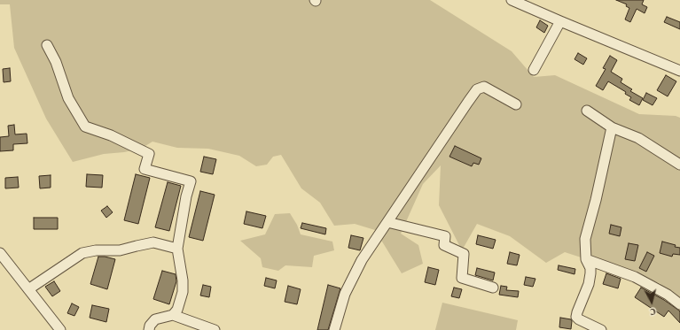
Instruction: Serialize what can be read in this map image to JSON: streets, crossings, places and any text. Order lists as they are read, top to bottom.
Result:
{
  "north": "bottom"
}
